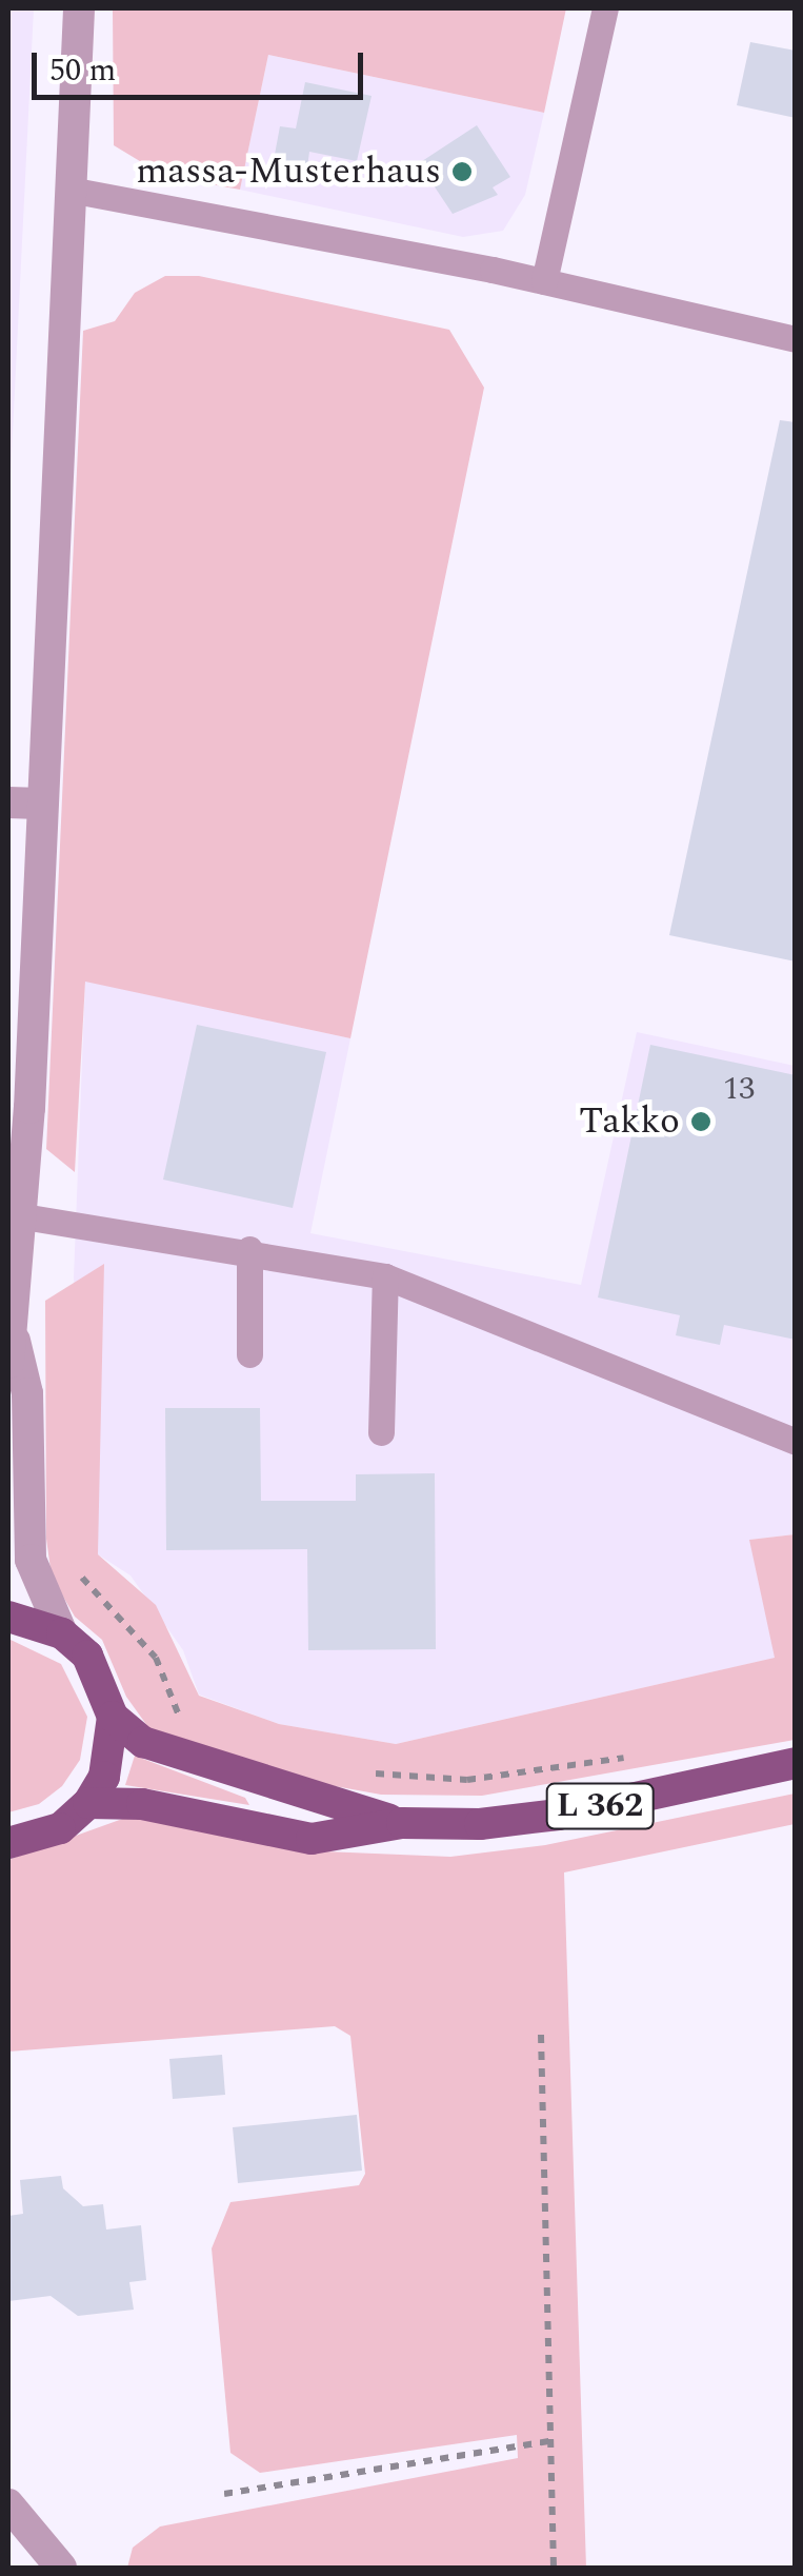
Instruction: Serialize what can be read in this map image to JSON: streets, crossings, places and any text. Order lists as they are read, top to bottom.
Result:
{
  "streets": {
    "main road": ["L 362"]
  },
  "places": ["massa-Musterhaus", "Takko"],
  "house_numbers": ["13"],
  "scale_bar": "50 m"
}
